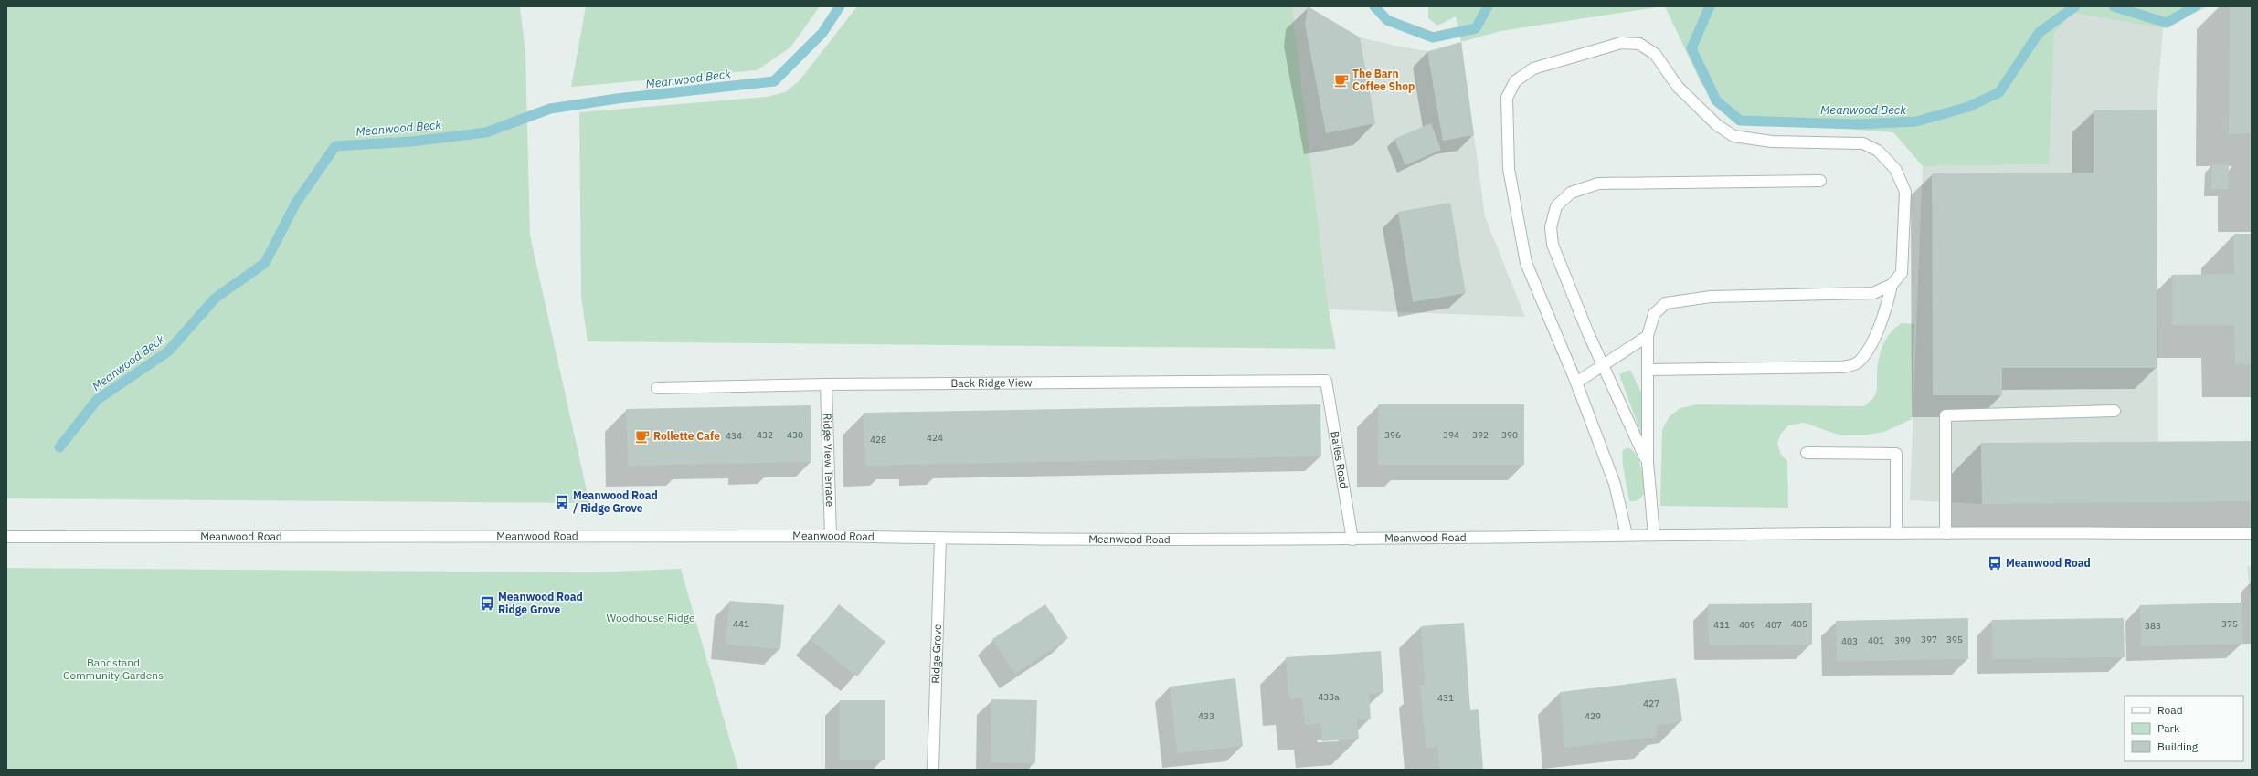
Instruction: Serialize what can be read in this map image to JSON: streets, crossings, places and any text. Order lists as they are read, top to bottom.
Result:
{
  "streets": {
    "street": [
      "Back Ridge View",
      "Ridge View Terrace",
      "Bailes Road",
      "Meanwood Road",
      "Ridge Grove"
    ]
  },
  "crossings": [
    ["Back Ridge View", "Ridge View Terrace"],
    ["Back Ridge View", "Bailes Road"],
    ["Ridge View Terrace", "Meanwood Road"],
    ["Bailes Road", "Meanwood Road"],
    ["Meanwood Road", "Ridge Grove"]
  ],
  "water": ["Meanwood Beck"],
  "parks": ["Woodhouse Ridge", "Bandstand Community Gardens"],
  "places": {
    "cafe": ["The Barn Coffee Shop", "Rollette Cafe"],
    "bus stop": ["Meanwood Road / Ridge Grove", "Meanwood Road", "Meanwood Road Ridge Grove"]
  },
  "house_numbers": [
    "432",
    "430",
    "396",
    "394",
    "392",
    "390",
    "434",
    "424",
    "428",
    "441",
    "405",
    "375",
    "411",
    "409",
    "407",
    "383",
    "397",
    "395",
    "401",
    "399",
    "403",
    "433a",
    "431",
    "427",
    "433",
    "429"
  ],
  "legend": ["Road", "Park", "Building"]
}
